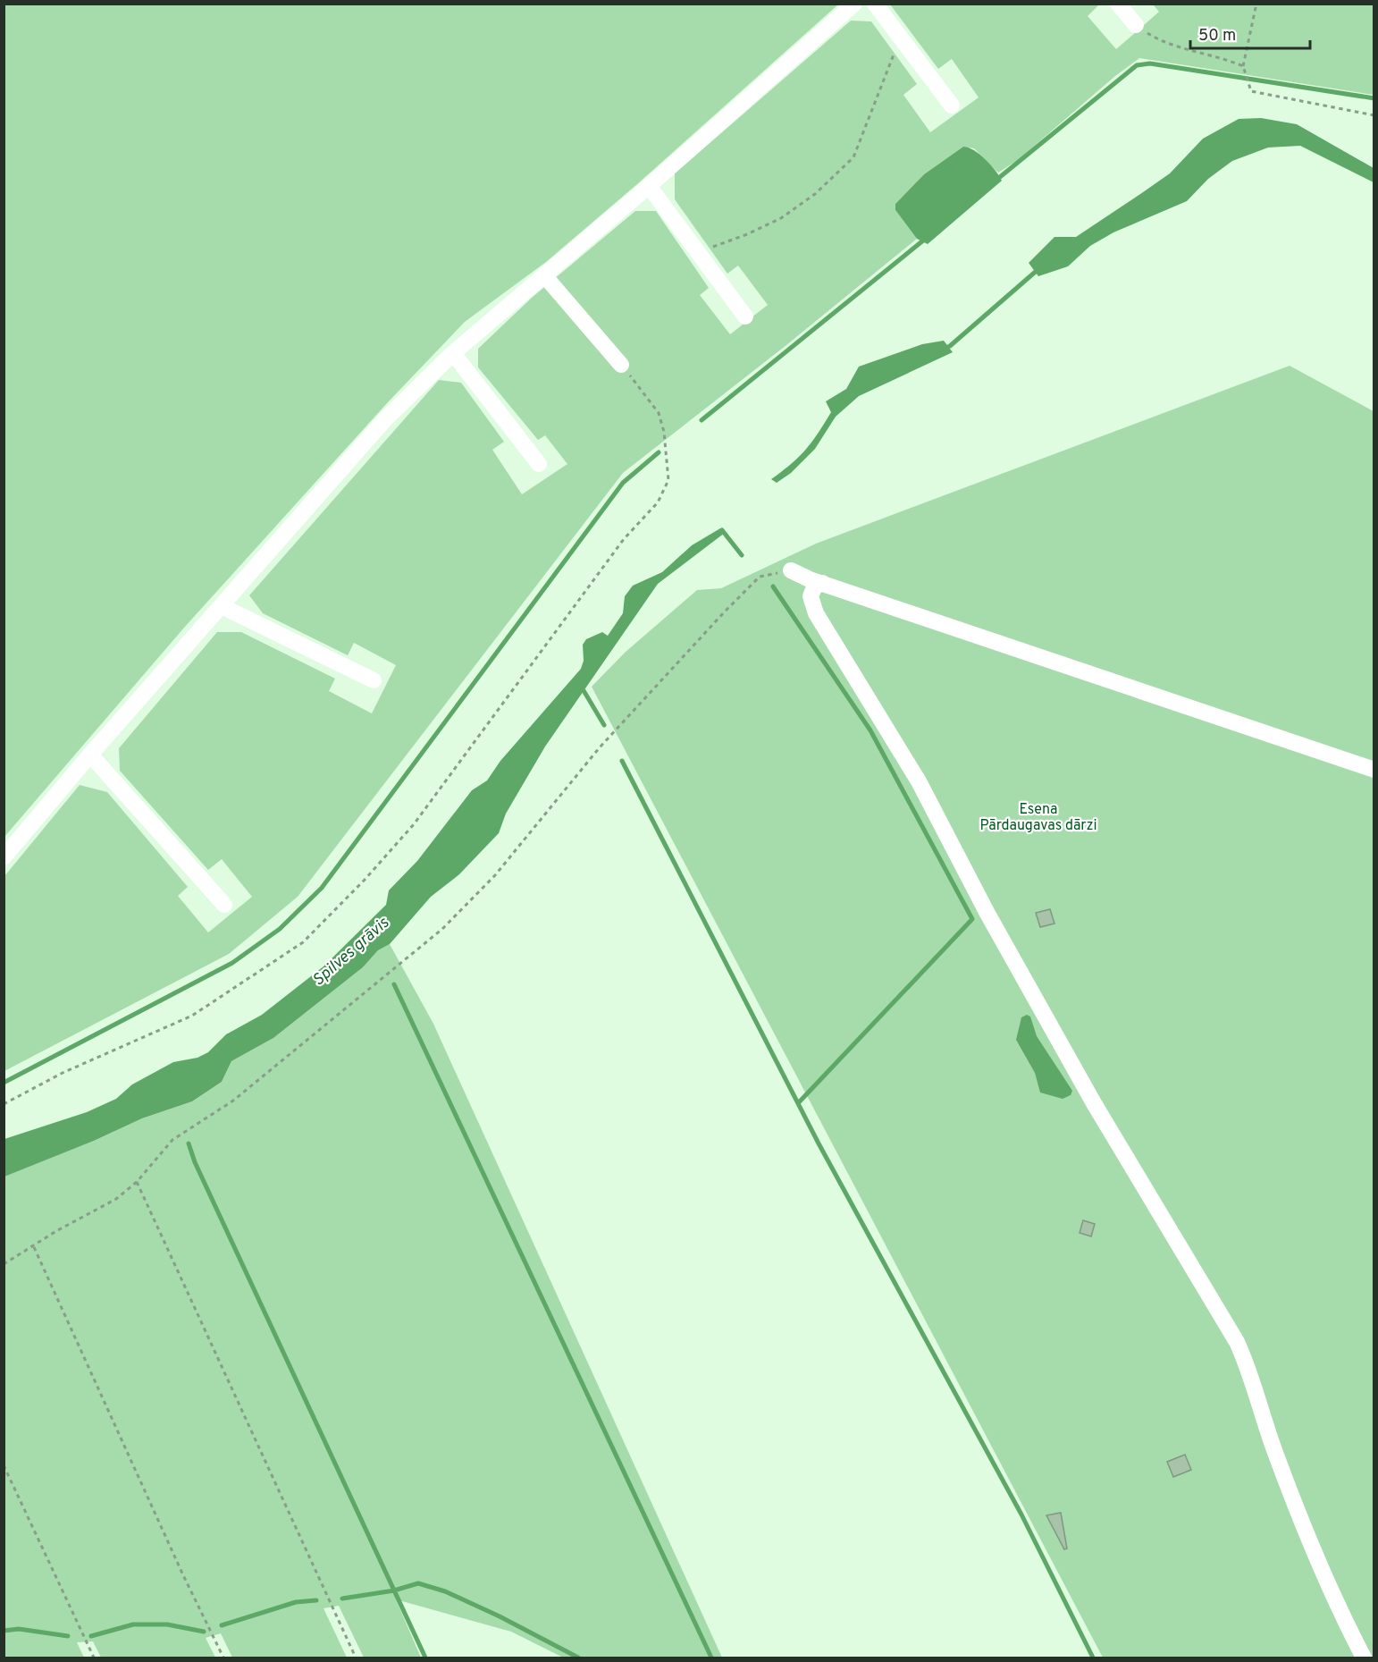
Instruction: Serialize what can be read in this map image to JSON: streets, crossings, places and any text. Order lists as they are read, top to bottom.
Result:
{
  "water": ["Spilves grāvis"],
  "parks": ["Esena Pārdaugavas dārzi"],
  "scale_bar": "50 m"
}
